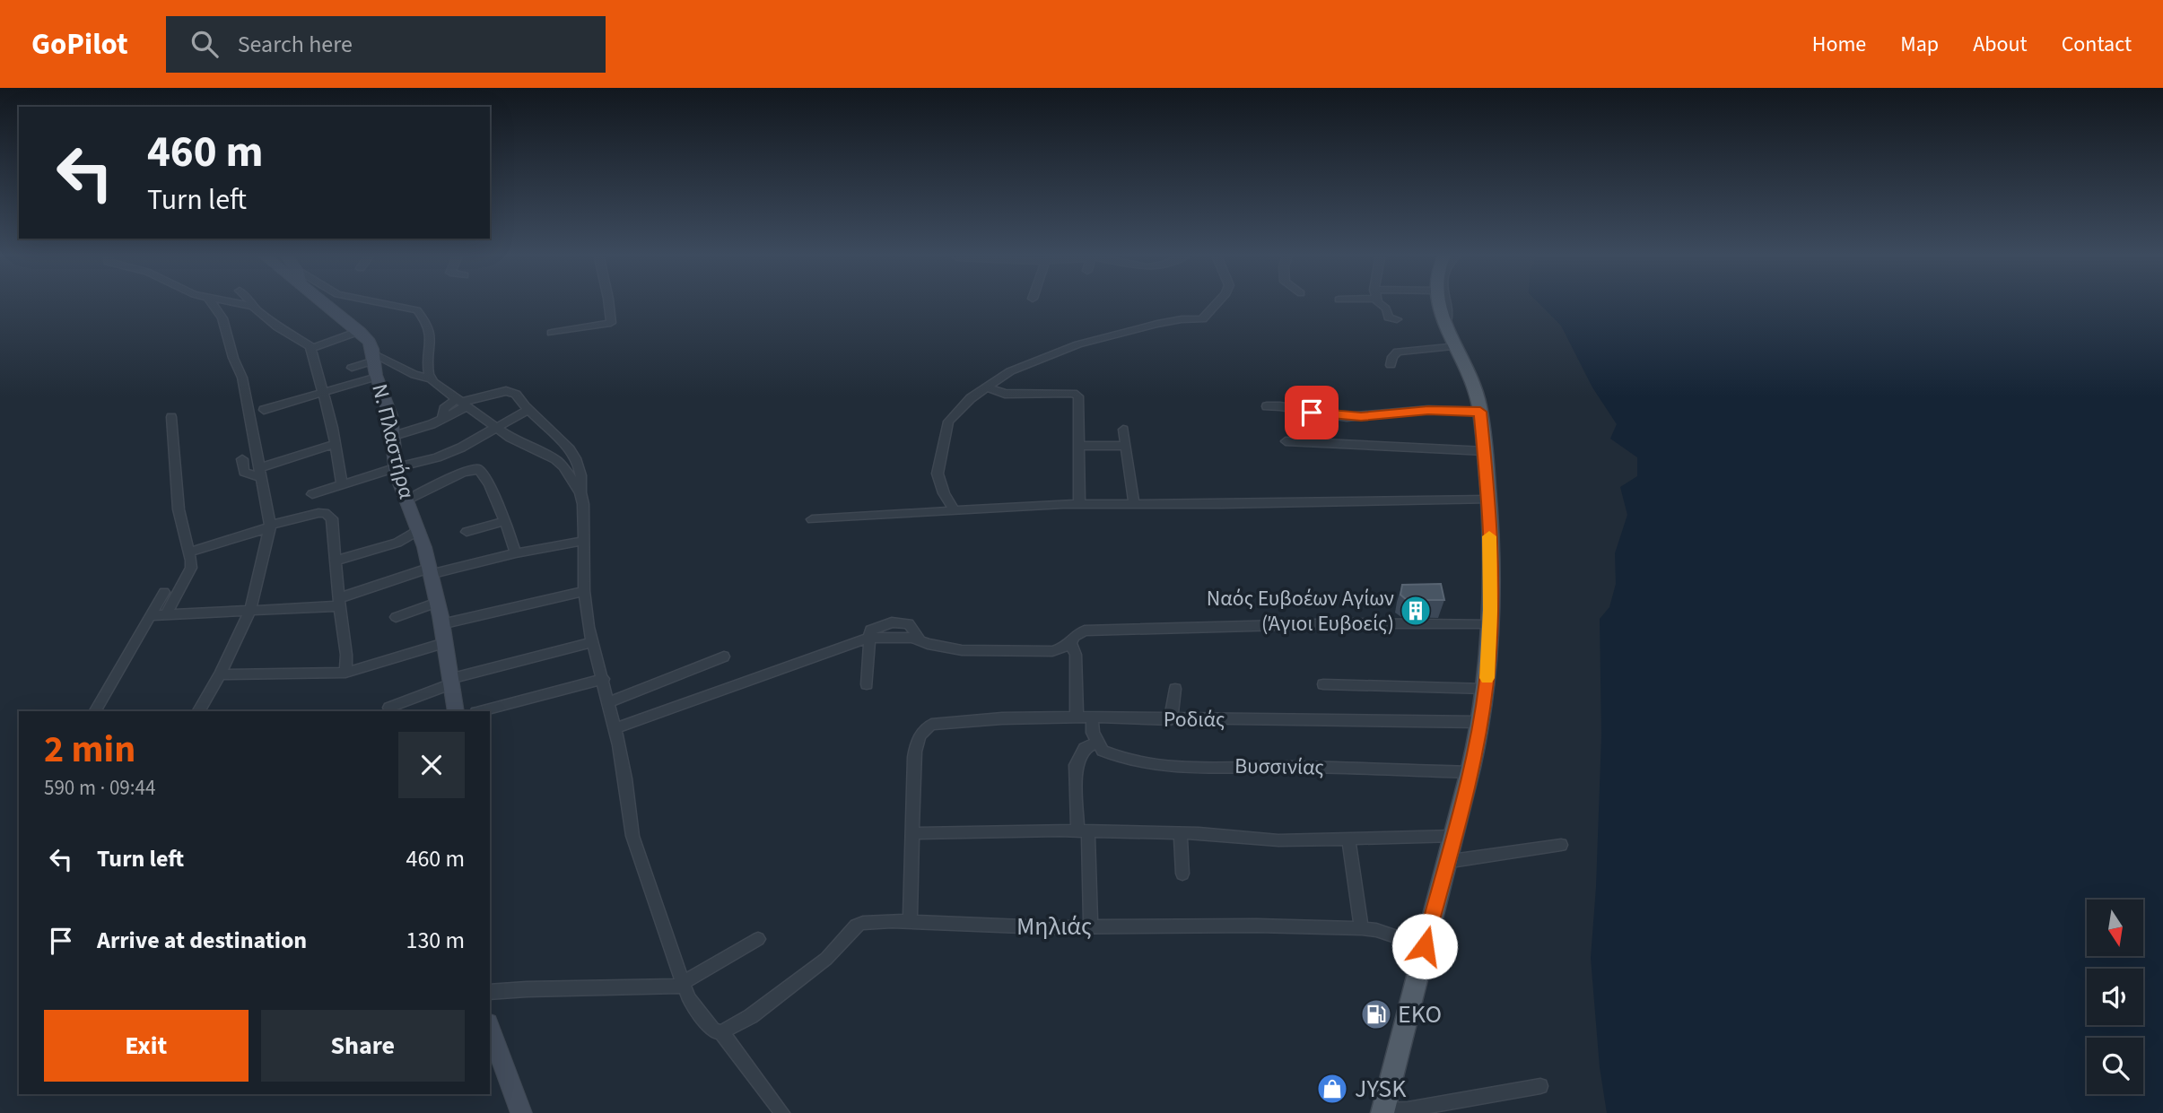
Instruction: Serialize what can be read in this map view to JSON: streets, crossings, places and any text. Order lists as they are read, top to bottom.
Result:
{
  "streets": {
    "street": [
      "Ν. Πλαστήρα",
      "Ροδιάς",
      "Βυσσινίας",
      "Μηλιάς"
    ]
  },
  "places": {
    "building": ["Ναός Ευβοέων Αγίων (Άγιοι Ευβοείς)"],
    "fuel station": ["ΕΚΟ"],
    "shop": ["JYSK"]
  },
  "north": "bottom",
  "page": {
    "header": "GoPilot",
    "search": "Search here",
    "nav": [
      "Home",
      "Map",
      "About",
      "Contact"
    ],
    "turn": ["460 m", "Turn left"],
    "heading": ["2 min", "590 m · 09:44"],
    "list": [
      {
        "name": "Turn left",
        "value": "460 m"
      },
      {
        "name": "Arrive at destination",
        "value": "130 m"
      }
    ],
    "buttons": ["Exit", "Share"]
  }
}
